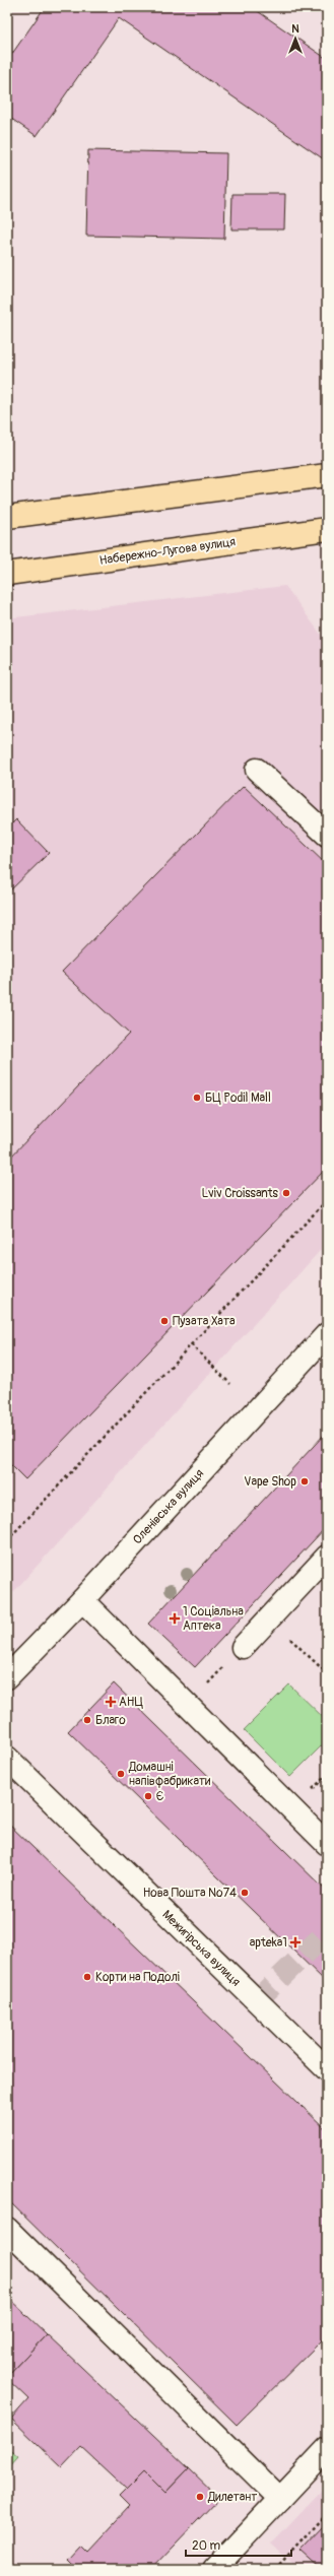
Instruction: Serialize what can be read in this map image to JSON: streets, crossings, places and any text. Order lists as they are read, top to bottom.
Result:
{
  "streets": {
    "main road": ["Набережно-Лугова вулиця"],
    "street": ["Оленівська вулиця", "Межигірська вулиця"]
  },
  "places": {
    "other": [
      "БЦ Podil Mall",
      "Lviv Croissants",
      "Пузата Хата",
      "Vape Shop",
      "Благо",
      "Домашні напівфабрикати",
      "Є",
      "Нова Пошта №74",
      "Корти на Подолі",
      "Дилетант"
    ],
    "health": ["1 Соціальна Аптека", "АНЦ", "apteka1"]
  },
  "scale_bar": "20 m",
  "north": "top"
}
